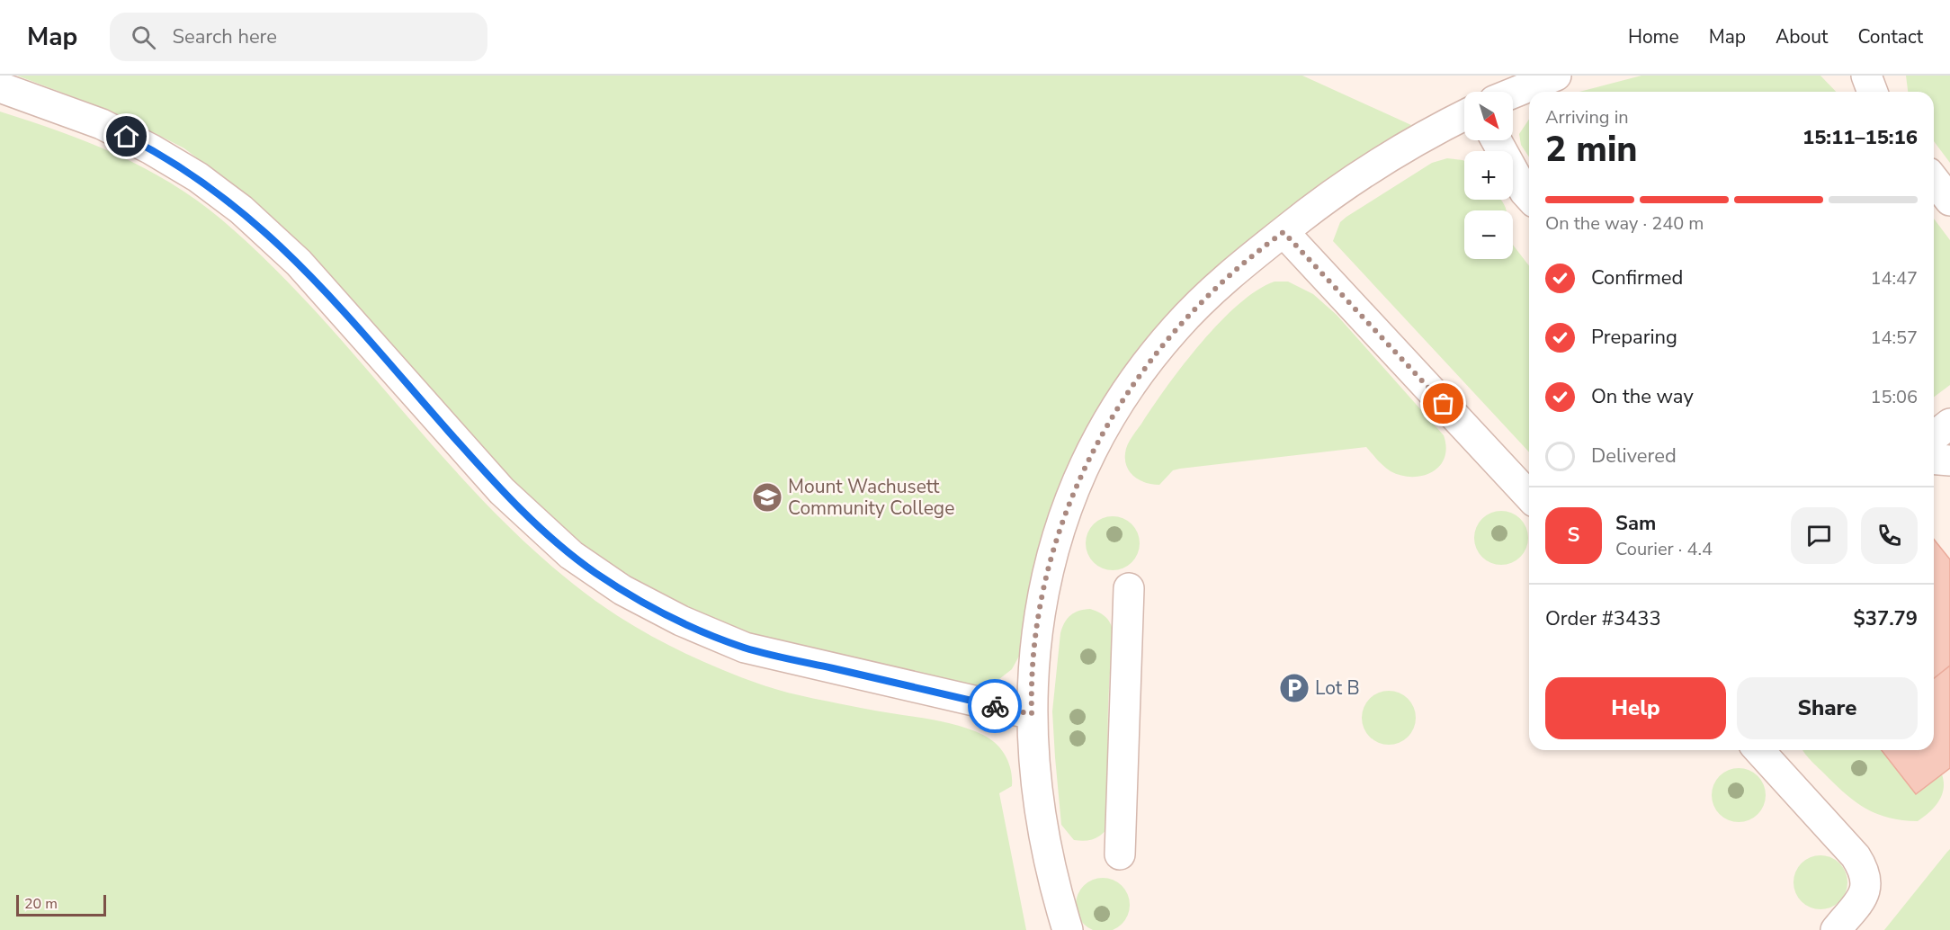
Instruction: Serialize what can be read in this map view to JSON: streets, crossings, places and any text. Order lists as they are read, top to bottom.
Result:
{
  "places": {
    "school or university": ["Mount Wachusett Community College"],
    "parking": ["Lot B"]
  },
  "scale_bar": "20 m",
  "north": "bottom right",
  "page": {
    "header": "Map",
    "search": "Search here",
    "nav": [
      "Home",
      "Map",
      "About",
      "Contact"
    ],
    "map_buttons": ["+", "−"],
    "heading": ["2 min", "Arriving in", "15:11–15:16"],
    "panel": [
      "Sam",
      "Courier · 4.4",
      "Order #3433",
      "$37.79"
    ],
    "bar": "On the way · 240 m",
    "list": [
      ["Confirmed", "14:47"],
      ["Preparing", "14:57"],
      ["On the way", "15:06"],
      "Delivered"
    ],
    "round": "S",
    "buttons": ["Help", "Share"],
    "scale": "20 m"
  }
}
